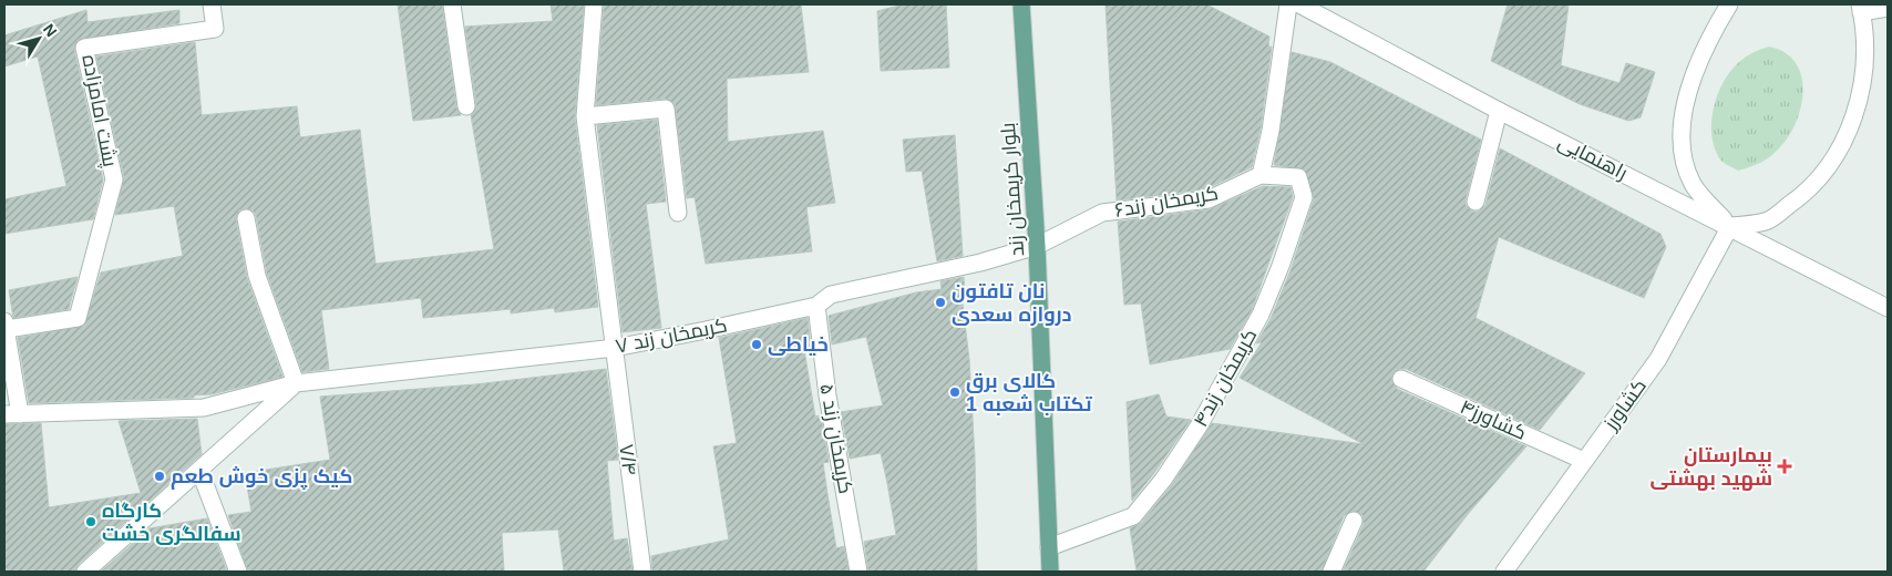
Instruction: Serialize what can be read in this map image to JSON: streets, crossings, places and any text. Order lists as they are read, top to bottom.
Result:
{
  "streets": {
    "main road": ["بلوار کریمخان زند"],
    "street": [
      "پشت امامزاده",
      "راهنمایی",
      "کریمخان زند۶",
      "کریمخان زند ۷",
      "کریمخان زند۴",
      "کشاورز",
      "کشاورز۴",
      "کریمخان زند ۵",
      "۷/۴"
    ]
  },
  "crossings": [
    ["راهنمایی", "کشاورز"],
    ["بلوار کریمخان زند", "کریمخان زند۶"],
    ["بلوار کریمخان زند", "کریمخان زند ۷"],
    ["بلوار کریمخان زند", "کریمخان زند۴"],
    ["کریمخان زند۶", "کریمخان زند ۷"],
    ["کریمخان زند۶", "کریمخان زند۴"],
    ["کریمخان زند ۷", "کریمخان زند ۵"],
    ["کریمخان زند ۷", "۷/۴"],
    ["کشاورز", "کشاورز۴"]
  ],
  "places": {
    "other": [
      "نان تافتون دروازه سعدی",
      "خیاطی",
      "کالای برق تکتاب شعبه 1",
      "کیک پزی خوش طعم",
      "کارگاه سفالگری خشت"
    ],
    "health": ["بیمارستان شهید بهشتی"]
  },
  "north": "top right"
}
